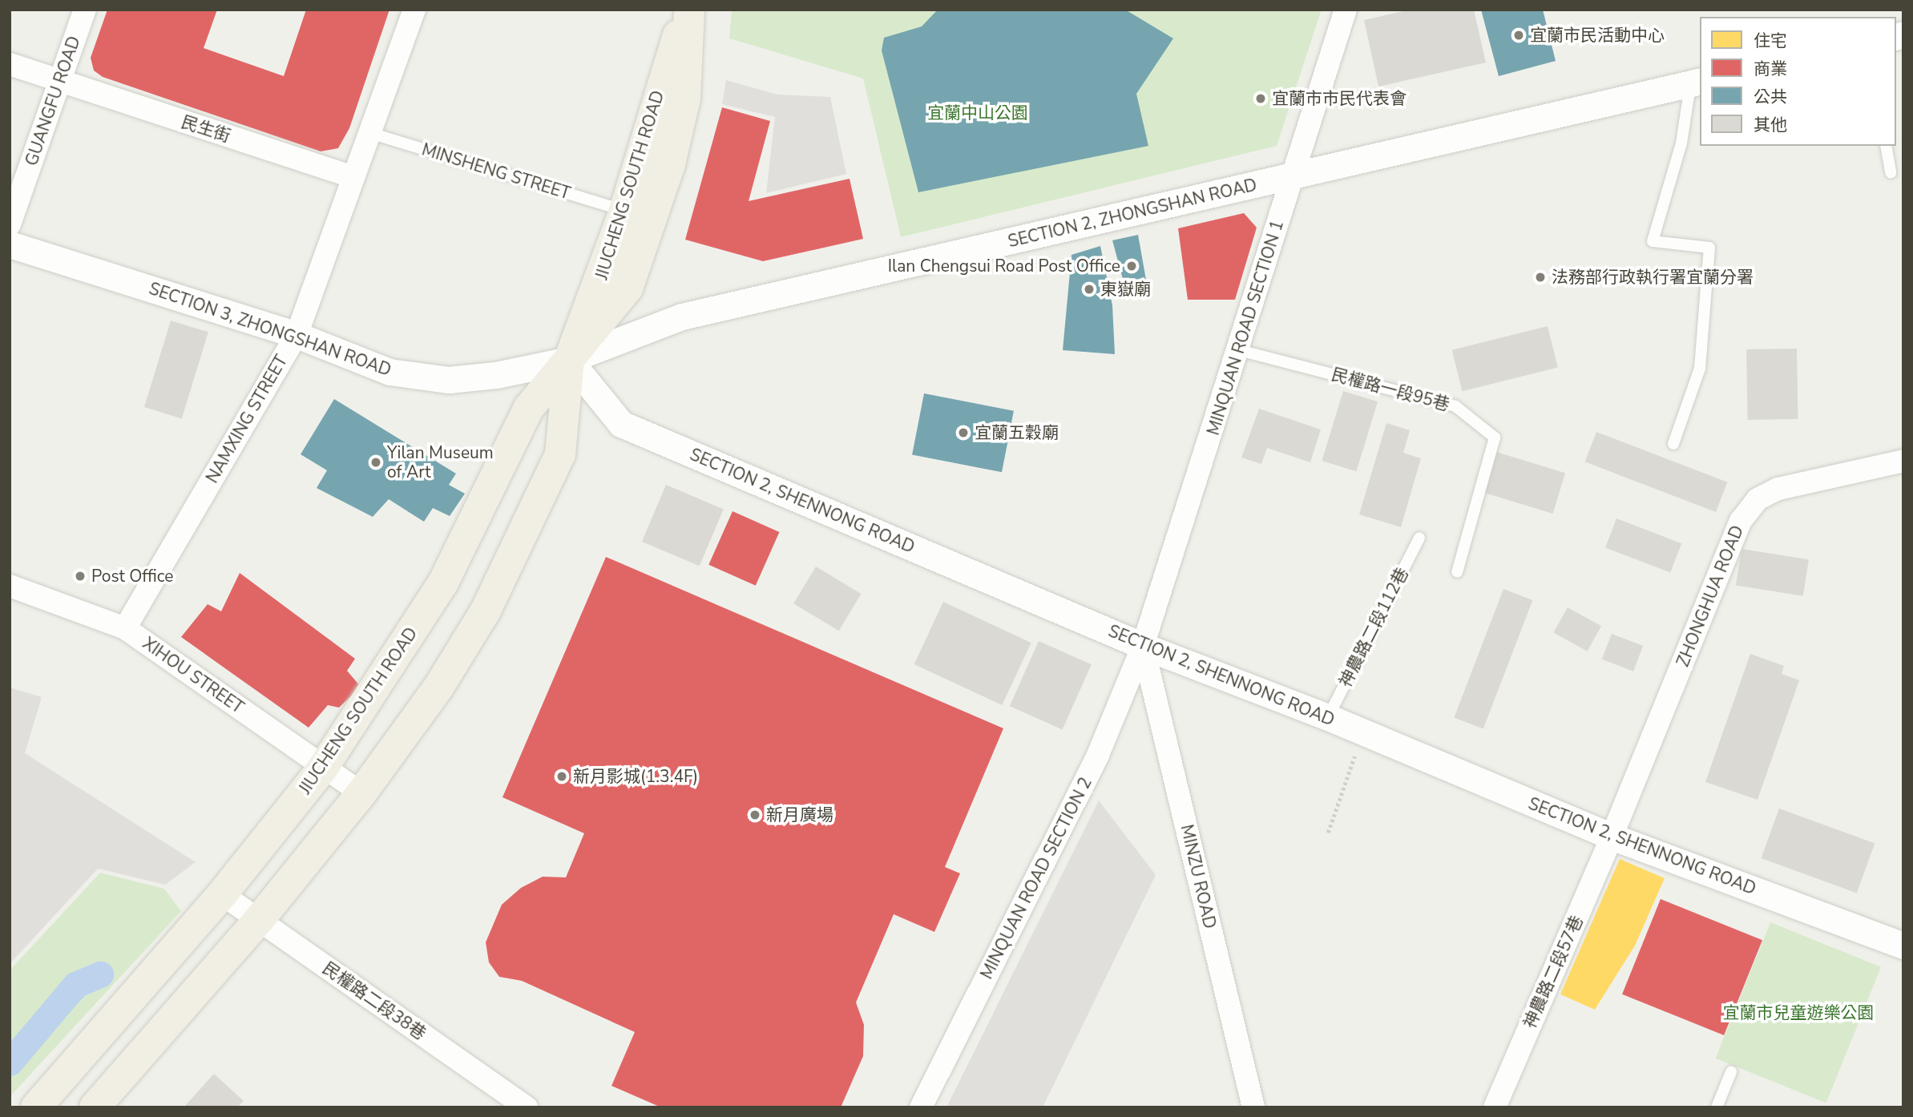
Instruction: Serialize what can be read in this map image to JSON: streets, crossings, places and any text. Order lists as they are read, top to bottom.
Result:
{
  "streets": {
    "main road": ["JIUCHENG SOUTH ROAD"],
    "street": [
      "GUANGFU ROAD",
      "民生街",
      "SECTION 2, ZHONGSHAN ROAD",
      "MINQUAN ROAD SECTION 1",
      "SECTION 3, ZHONGSHAN ROAD",
      "NAMXING STREET",
      "SECTION 2, SHENNONG ROAD",
      "ZHONGHUA ROAD",
      "XIHOU STREET",
      "MINZU ROAD",
      "MINQUAN ROAD SECTION 2",
      "神農路二段57巷",
      "民權路二段38巷"
    ],
    "lane": ["MINSHENG STREET", "民權路一段95巷", "神農路二段112巷"]
  },
  "crossings": [
    ["GUANGFU ROAD", "民生街"],
    ["民生街", "NAMXING STREET"],
    ["MINSHENG STREET", "JIUCHENG SOUTH ROAD"],
    ["MINSHENG STREET", "NAMXING STREET"],
    ["JIUCHENG SOUTH ROAD", "SECTION 2, ZHONGSHAN ROAD"],
    ["JIUCHENG SOUTH ROAD", "SECTION 3, ZHONGSHAN ROAD"],
    ["JIUCHENG SOUTH ROAD", "SECTION 2, SHENNONG ROAD"],
    ["JIUCHENG SOUTH ROAD", "XIHOU STREET"],
    ["JIUCHENG SOUTH ROAD", "民權路二段38巷"],
    ["SECTION 2, ZHONGSHAN ROAD", "MINQUAN ROAD SECTION 1"],
    ["SECTION 2, ZHONGSHAN ROAD", "SECTION 3, ZHONGSHAN ROAD"],
    ["SECTION 2, ZHONGSHAN ROAD", "SECTION 2, SHENNONG ROAD"],
    ["MINQUAN ROAD SECTION 1", "民權路一段95巷"],
    ["MINQUAN ROAD SECTION 1", "SECTION 2, SHENNONG ROAD"],
    ["MINQUAN ROAD SECTION 1", "MINZU ROAD"],
    ["MINQUAN ROAD SECTION 1", "MINQUAN ROAD SECTION 2"],
    ["SECTION 3, ZHONGSHAN ROAD", "NAMXING STREET"],
    ["SECTION 3, ZHONGSHAN ROAD", "SECTION 2, SHENNONG ROAD"],
    ["NAMXING STREET", "XIHOU STREET"],
    ["SECTION 2, SHENNONG ROAD", "ZHONGHUA ROAD"],
    ["SECTION 2, SHENNONG ROAD", "神農路二段112巷"],
    ["SECTION 2, SHENNONG ROAD", "MINZU ROAD"],
    ["SECTION 2, SHENNONG ROAD", "MINQUAN ROAD SECTION 2"],
    ["SECTION 2, SHENNONG ROAD", "神農路二段57巷"],
    ["ZHONGHUA ROAD", "神農路二段57巷"],
    ["MINZU ROAD", "MINQUAN ROAD SECTION 2"]
  ],
  "parks": ["宜蘭中山公園", "宜蘭市兒童遊樂公園"],
  "places": [
    "宜蘭市民活動中心",
    "宜蘭市市民代表會",
    "Ilan Chengsui Road Post Office",
    "法務部行政執行署宜蘭分署",
    "東嶽廟",
    "宜蘭五穀廟",
    "Yilan Museum of Art",
    "Post Office",
    "新月影城(1.3.4F)",
    "新月廣場"
  ],
  "legend": [
    "住宅",
    "商業",
    "公共",
    "其他"
  ]
}
